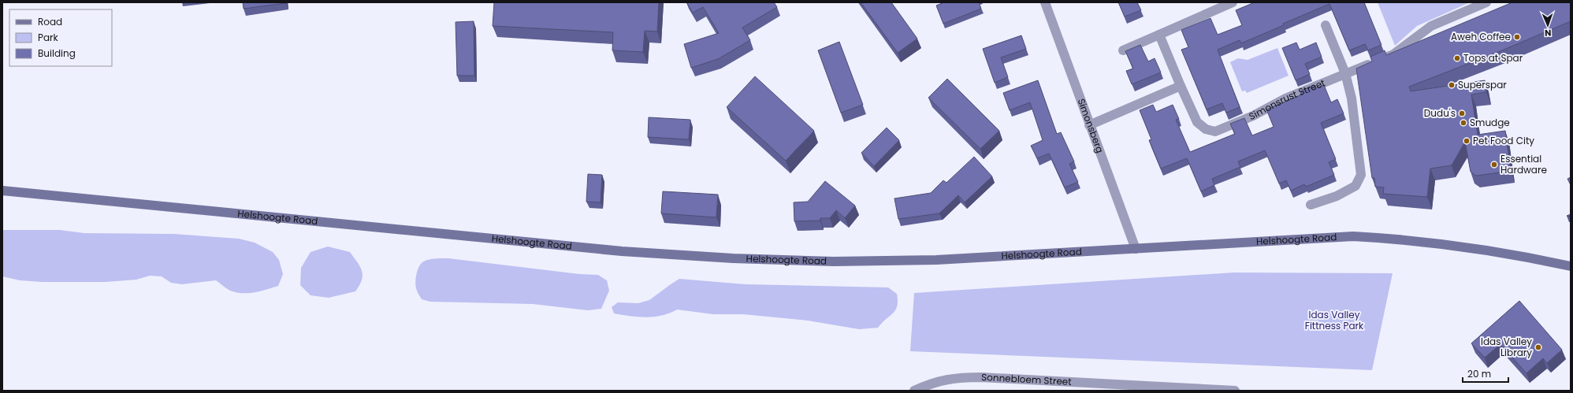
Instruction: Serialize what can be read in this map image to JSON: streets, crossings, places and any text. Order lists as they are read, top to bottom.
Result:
{
  "streets": {
    "main road": ["Helshoogte Road"],
    "street": ["Simonsrust Street", "Simonsberg", "Sonnebloem Street"]
  },
  "crossings": [
    ["Simonsberg", "Helshoogte Road"]
  ],
  "parks": ["Idas Valley Fittness Park"],
  "places": [
    "Aweh Coffee",
    "Tops at Spar",
    "Superspar",
    "Dudu's",
    "Smudge",
    "Pet Food City",
    "Essential Hardware",
    "Idas Valley Library"
  ],
  "legend": ["Road", "Park", "Building"],
  "scale_bar": "20 m",
  "north": "bottom"
}
